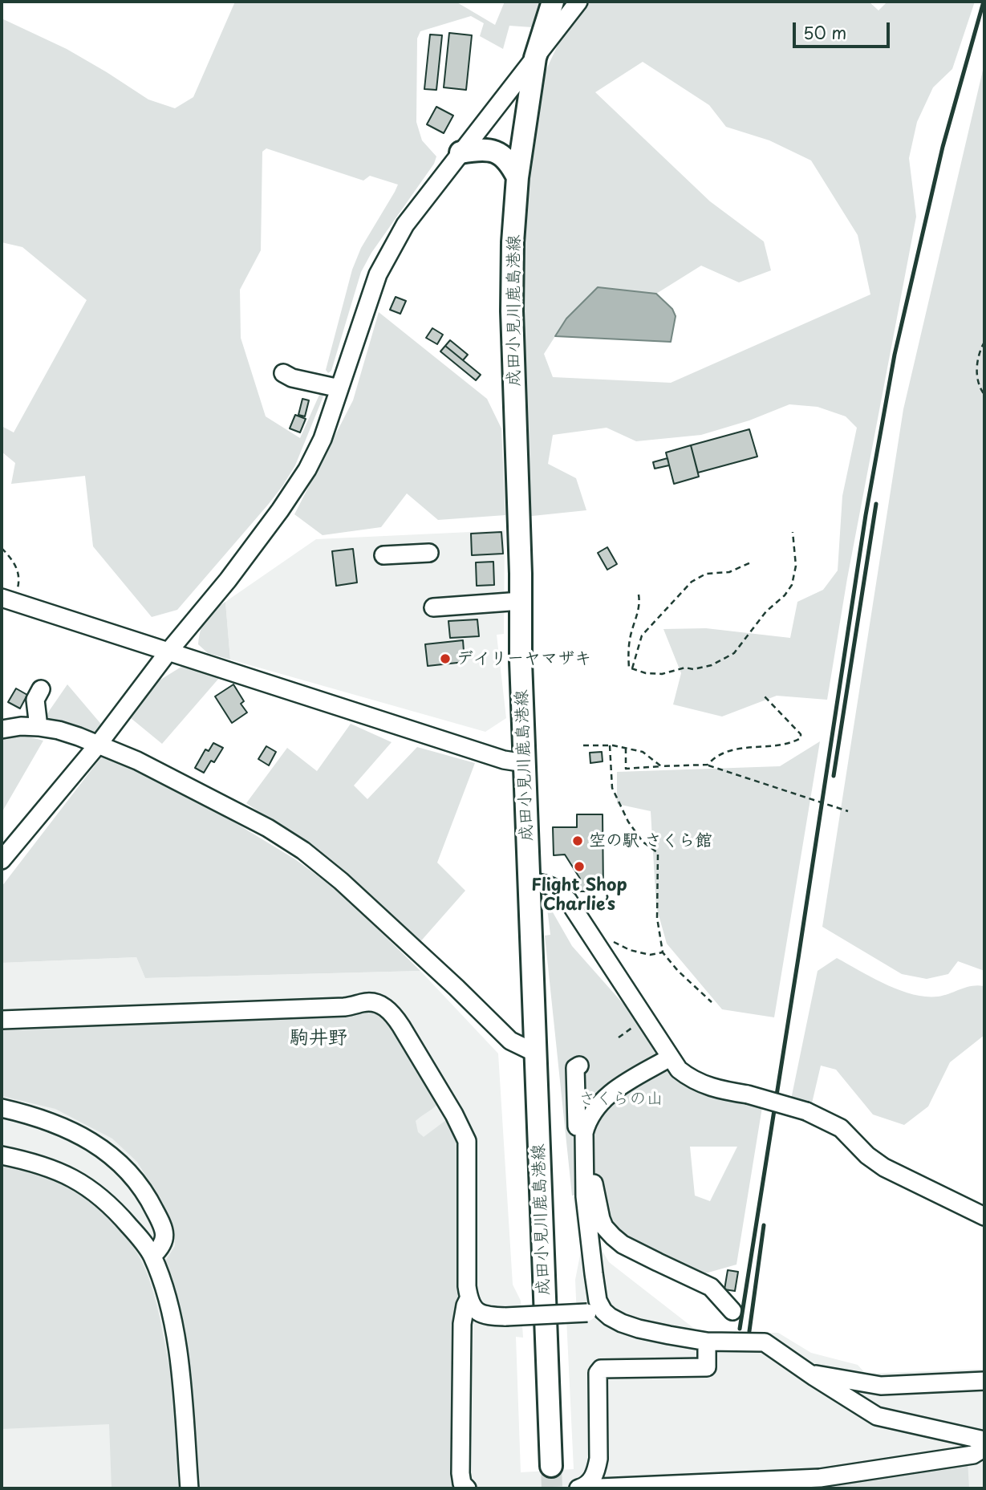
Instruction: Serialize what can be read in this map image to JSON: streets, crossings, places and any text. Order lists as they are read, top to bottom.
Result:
{
  "streets": {
    "main road": ["成田小見川鹿島港線"]
  },
  "districts": ["駒井野"],
  "parks": ["さくらの山"],
  "places": ["デイリーヤマザキ", "空の駅 さくら館", "Flight Shop Charlie’s"],
  "scale_bar": "50 m"
}
